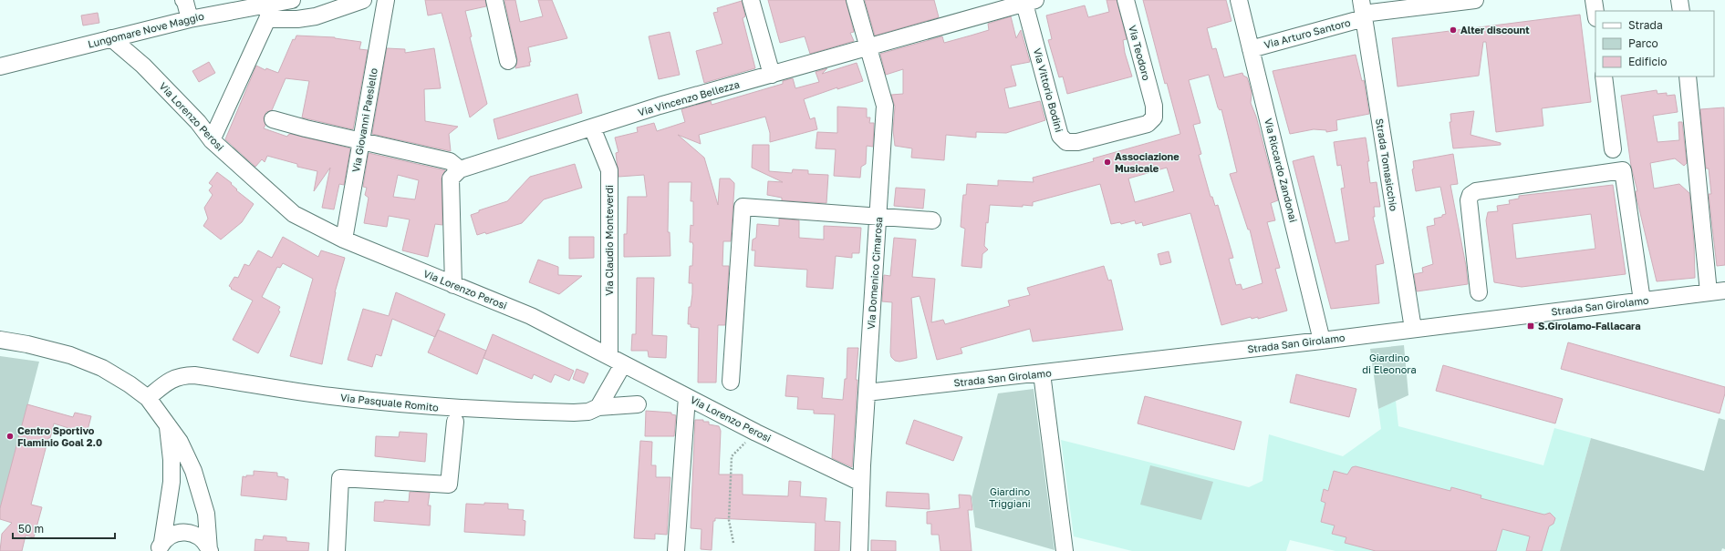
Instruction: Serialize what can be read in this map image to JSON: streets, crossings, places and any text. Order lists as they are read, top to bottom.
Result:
{
  "streets": {
    "street": [
      "Lungomare Nove Maggio",
      "Via Arturo Santoro",
      "Via Teodoro",
      "Via Vittorio Bodini",
      "Via Vincenzo Bellezza",
      "Via Lorenzo Perosi",
      "Via Giovanni Paesiello",
      "Strada Tomasicchio",
      "Via Riccardo Zandonai",
      "Via Claudio Monteverdi",
      "Via Domenico Cimarosa",
      "Strada San Girolamo",
      "Via Pasquale Romito"
    ]
  },
  "crossings": [
    ["Lungomare Nove Maggio", "Via Lorenzo Perosi"],
    ["Via Arturo Santoro", "Strada Tomasicchio"],
    ["Via Arturo Santoro", "Via Riccardo Zandonai"],
    ["Via Teodoro", "Via Vittorio Bodini"],
    ["Via Vittorio Bodini", "Via Vincenzo Bellezza"],
    ["Via Vincenzo Bellezza", "Via Claudio Monteverdi"],
    ["Via Vincenzo Bellezza", "Via Domenico Cimarosa"],
    ["Via Lorenzo Perosi", "Via Giovanni Paesiello"],
    ["Via Lorenzo Perosi", "Via Claudio Monteverdi"],
    ["Via Lorenzo Perosi", "Via Domenico Cimarosa"],
    ["Strada Tomasicchio", "Strada San Girolamo"],
    ["Via Riccardo Zandonai", "Strada San Girolamo"],
    ["Via Domenico Cimarosa", "Strada San Girolamo"]
  ],
  "parks": ["Giardino di Eleonora", "Giardino Triggiani"],
  "places": {
    "other": ["Alter discount", "Associazione Musicale", "Centro Sportivo Flaminio Goal 2.0"],
    "transit": ["S.Girolamo-Fallacara"]
  },
  "legend": ["Strada", "Parco", "Edificio"],
  "scale_bar": "50 m"
}
